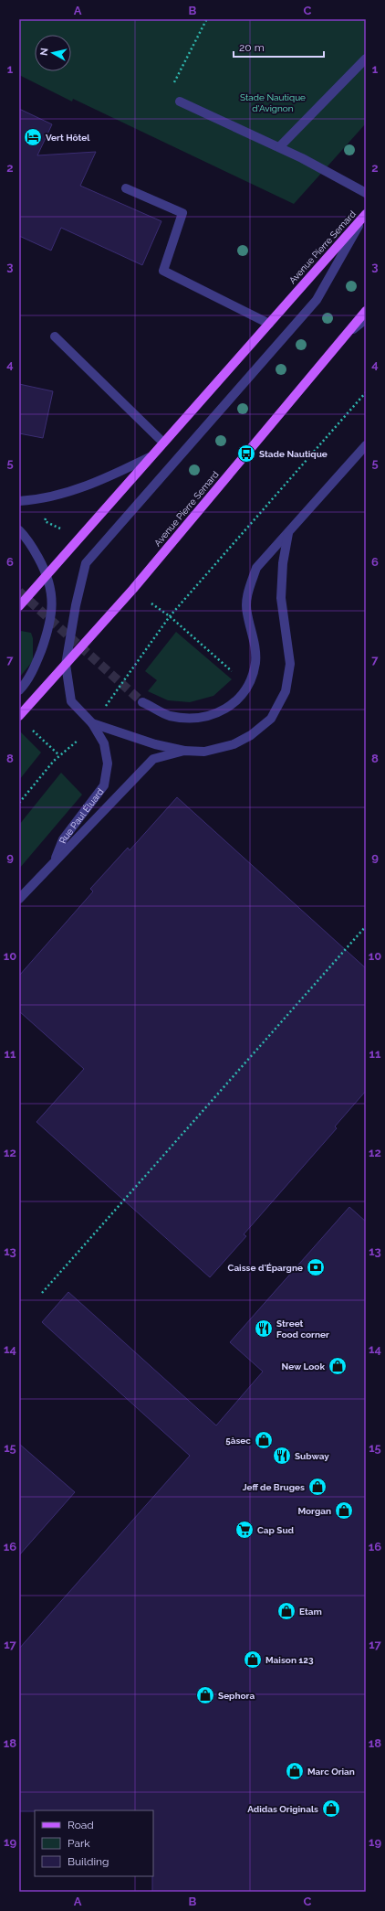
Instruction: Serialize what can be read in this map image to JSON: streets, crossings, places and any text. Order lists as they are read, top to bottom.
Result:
{
  "streets": {
    "main road": ["Avenue Pierre Semard"],
    "street": ["Rue Paul Éluard"]
  },
  "parks": ["Stade Nautique d'Avignon"],
  "places": {
    "hotel": ["Vert Hôtel"],
    "bus stop": ["Stade Nautique"],
    "bank": ["Caisse d'Épargne"],
    "restaurant": ["Street Food corner", "Subway"],
    "shop": [
      "New Look",
      "5àsec",
      "Jeff de Bruges",
      "Morgan",
      "Etam",
      "Maison 123",
      "Sephora",
      "Marc Orian",
      "Adidas Originals"
    ],
    "supermarket": ["Cap Sud"]
  },
  "legend": ["Road", "Park", "Building"],
  "scale_bar": "20 m",
  "north": "left",
  "grid": {
    "columns": ["A", "B", "C"],
    "rows": [
      "1",
      "2",
      "3",
      "4",
      "5",
      "6",
      "7",
      "8",
      "9",
      "10",
      "11",
      "12",
      "13",
      "14",
      "15",
      "16",
      "17",
      "18",
      "19"
    ]
  }
}
